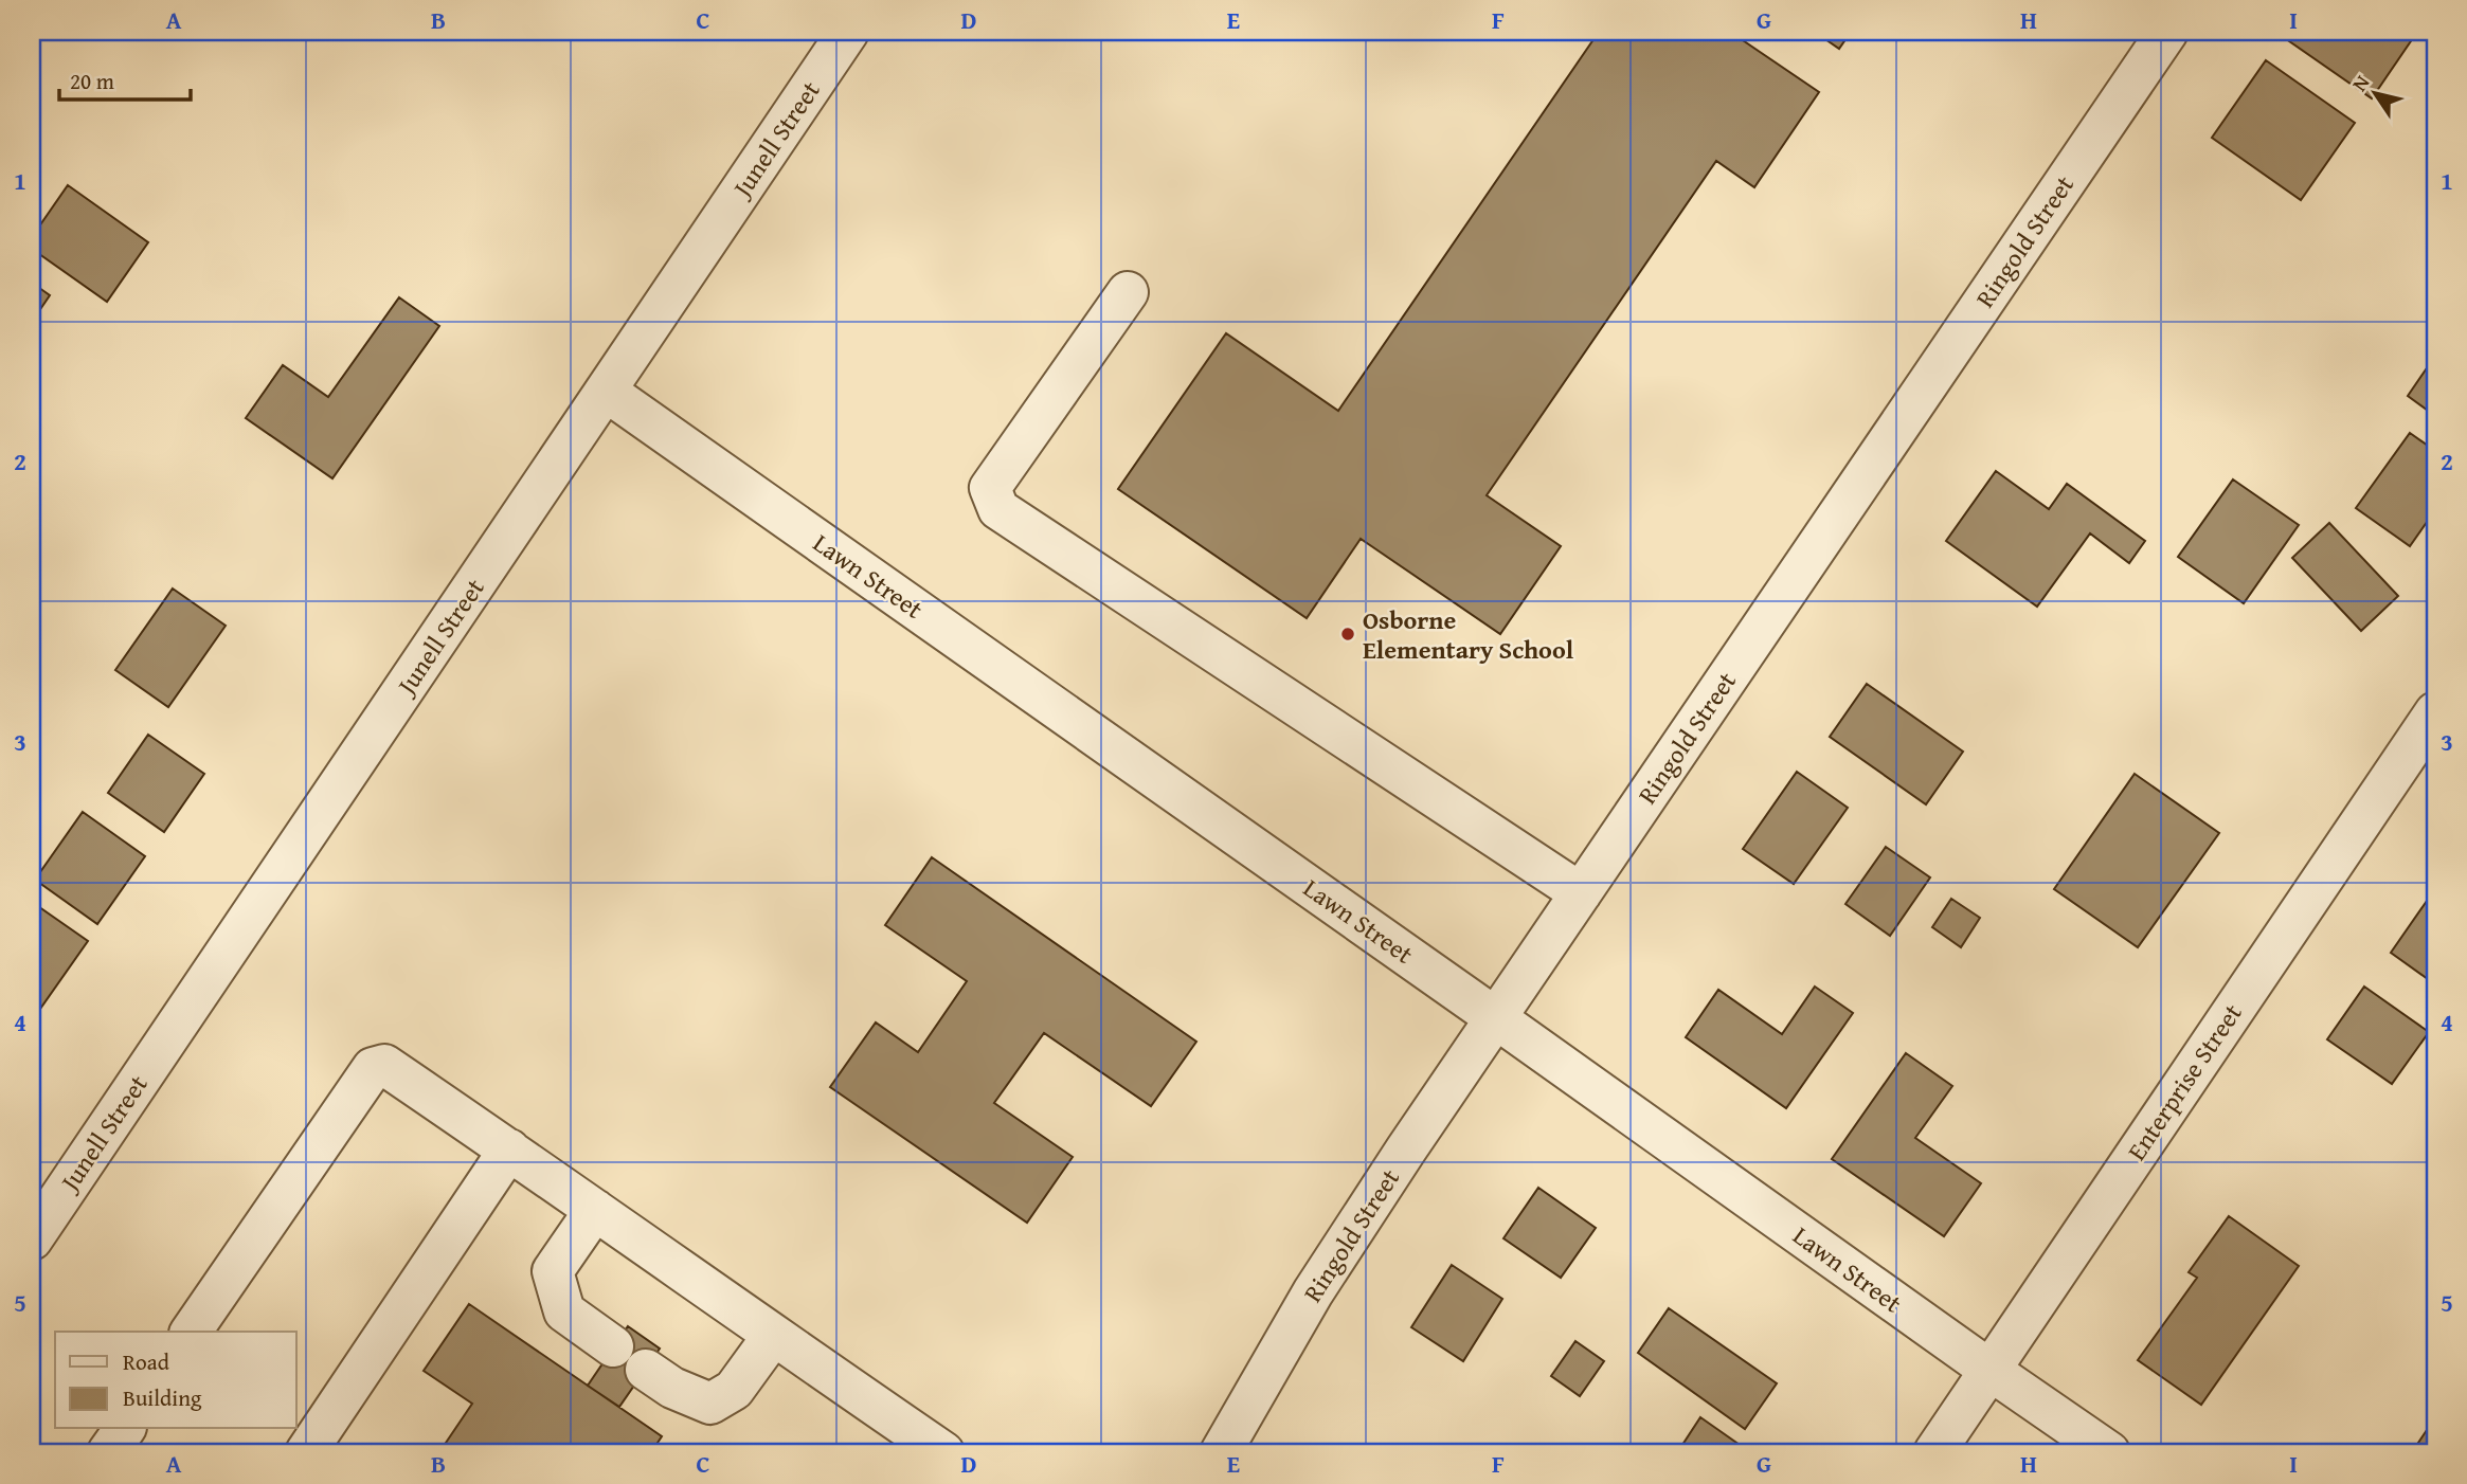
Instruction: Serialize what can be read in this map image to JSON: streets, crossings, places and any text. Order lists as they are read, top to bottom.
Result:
{
  "streets": {
    "street": [
      "Junell Street",
      "Ringold Street",
      "Lawn Street",
      "Enterprise Street"
    ]
  },
  "crossings": [
    ["Junell Street", "Lawn Street"],
    ["Ringold Street", "Lawn Street"],
    ["Lawn Street", "Enterprise Street"]
  ],
  "places": ["Osborne Elementary School"],
  "legend": ["Road", "Building"],
  "scale_bar": "20 m",
  "north": "top left",
  "grid": {
    "columns": [
      "A",
      "B",
      "C",
      "D",
      "E",
      "F",
      "G",
      "H",
      "I"
    ],
    "rows": [
      "1",
      "2",
      "3",
      "4",
      "5"
    ]
  }
}
